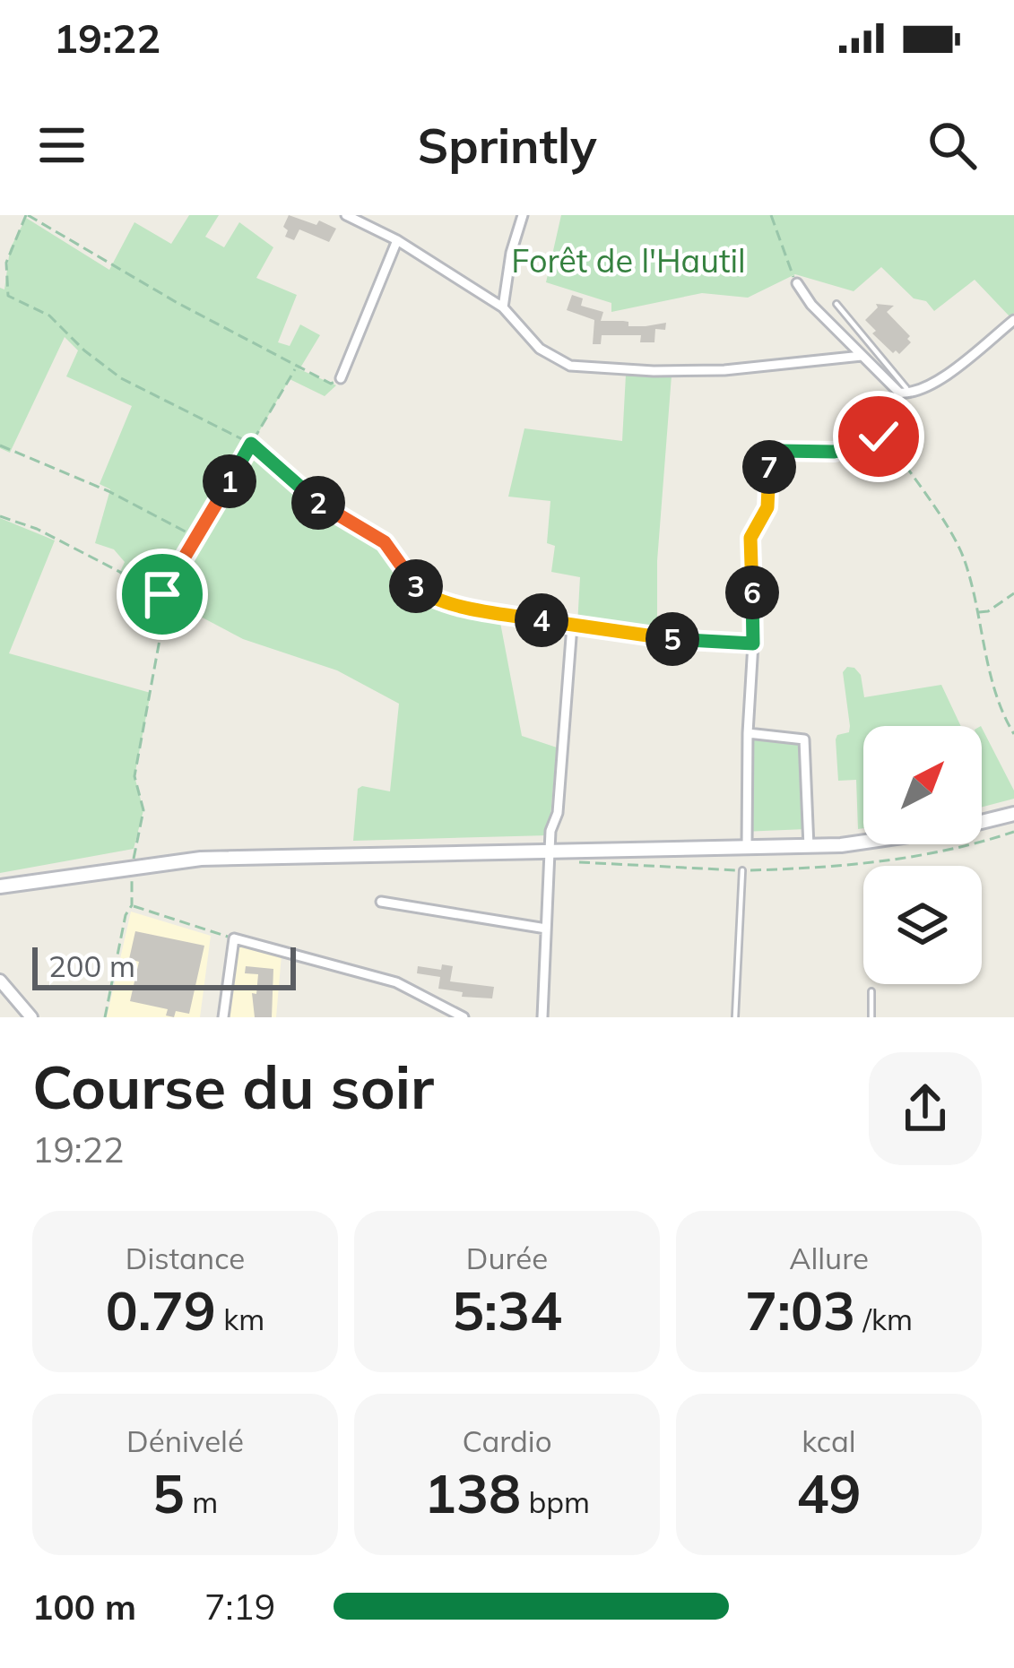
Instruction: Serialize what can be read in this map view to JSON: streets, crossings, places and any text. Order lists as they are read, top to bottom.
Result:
{
  "parks": ["Forêt de l'Hautil"],
  "scale_bar": "200 m",
  "north": "top right",
  "page": {
    "status": "19:22",
    "header": "Sprintly",
    "pins": [
      "7",
      "1",
      "2",
      "3",
      "6",
      "4",
      "5"
    ],
    "scale": "200 m",
    "heading": ["Course du soir", "19:22"],
    "stats": [
      ["Distance", "0.79 km"],
      ["Durée", "5:34"],
      ["Allure", "7:03 /km"],
      ["Dénivelé", "5 m"],
      ["Cardio", "138 bpm"],
      ["kcal", "49"]
    ],
    "list": [
      {
        "name": "100 m",
        "note": "7:19"
      }
    ]
  }
}
